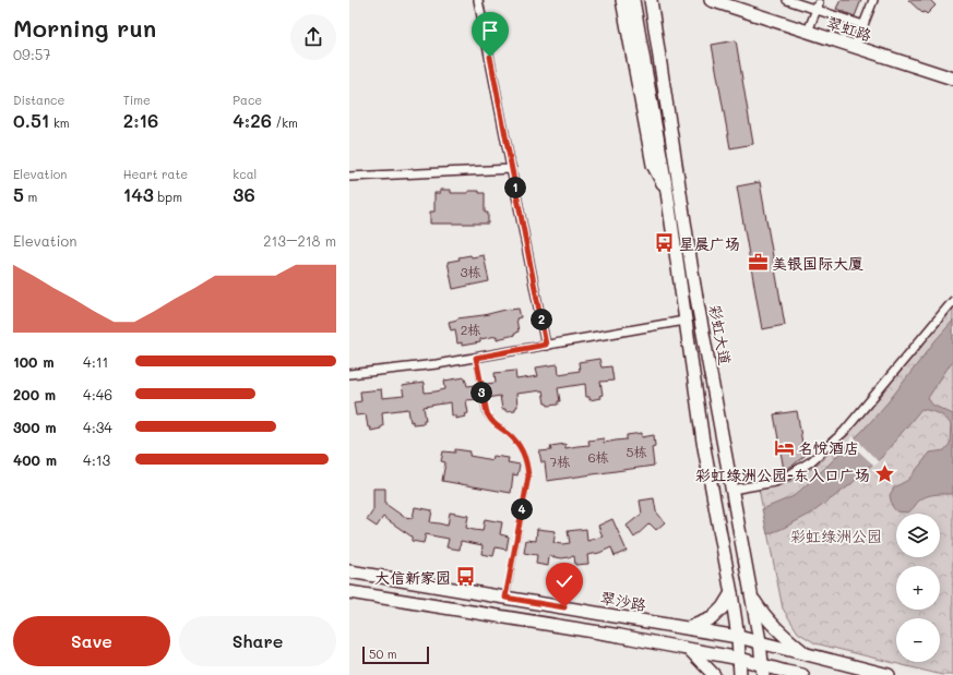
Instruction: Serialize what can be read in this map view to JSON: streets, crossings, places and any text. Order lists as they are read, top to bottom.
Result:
{
  "streets": {
    "main road": ["翠虹路", "彩虹大道", "翠沙路"]
  },
  "crossings": [
    ["彩虹大道", "翠沙路"]
  ],
  "parks": ["彩虹绿洲公园"],
  "places": {
    "bus stop": ["星晨广场", "大信新家园"],
    "office": ["美银国际大厦"],
    "hotel": ["名悦酒店"],
    "place": ["彩虹绿洲公园-东入口广场"]
  },
  "house_numbers": [
    "3栋",
    "2栋",
    "5栋",
    "6栋",
    "7栋"
  ],
  "scale_bar": "50 m",
  "page": {
    "heading": ["Morning run", "09:57"],
    "stats": [
      ["Distance", "0.51 km"],
      ["Time", "2:16"],
      ["Pace", "4:26 /km"],
      ["Elevation", "5 m"],
      ["Heart rate", "143 bpm"],
      ["kcal", "36"]
    ],
    "pins": [
      "1",
      "2",
      "3",
      "4"
    ],
    "chart": ["Elevation", "213–218 m"],
    "list": [
      {
        "name": "100 m",
        "note": "4:11"
      },
      {
        "name": "200 m",
        "note": "4:46"
      },
      {
        "name": "300 m",
        "note": "4:34"
      },
      {
        "name": "400 m",
        "note": "4:13"
      }
    ],
    "map_buttons": ["+", "−"],
    "buttons": ["Save", "Share"],
    "scale": "50 m"
  }
}
